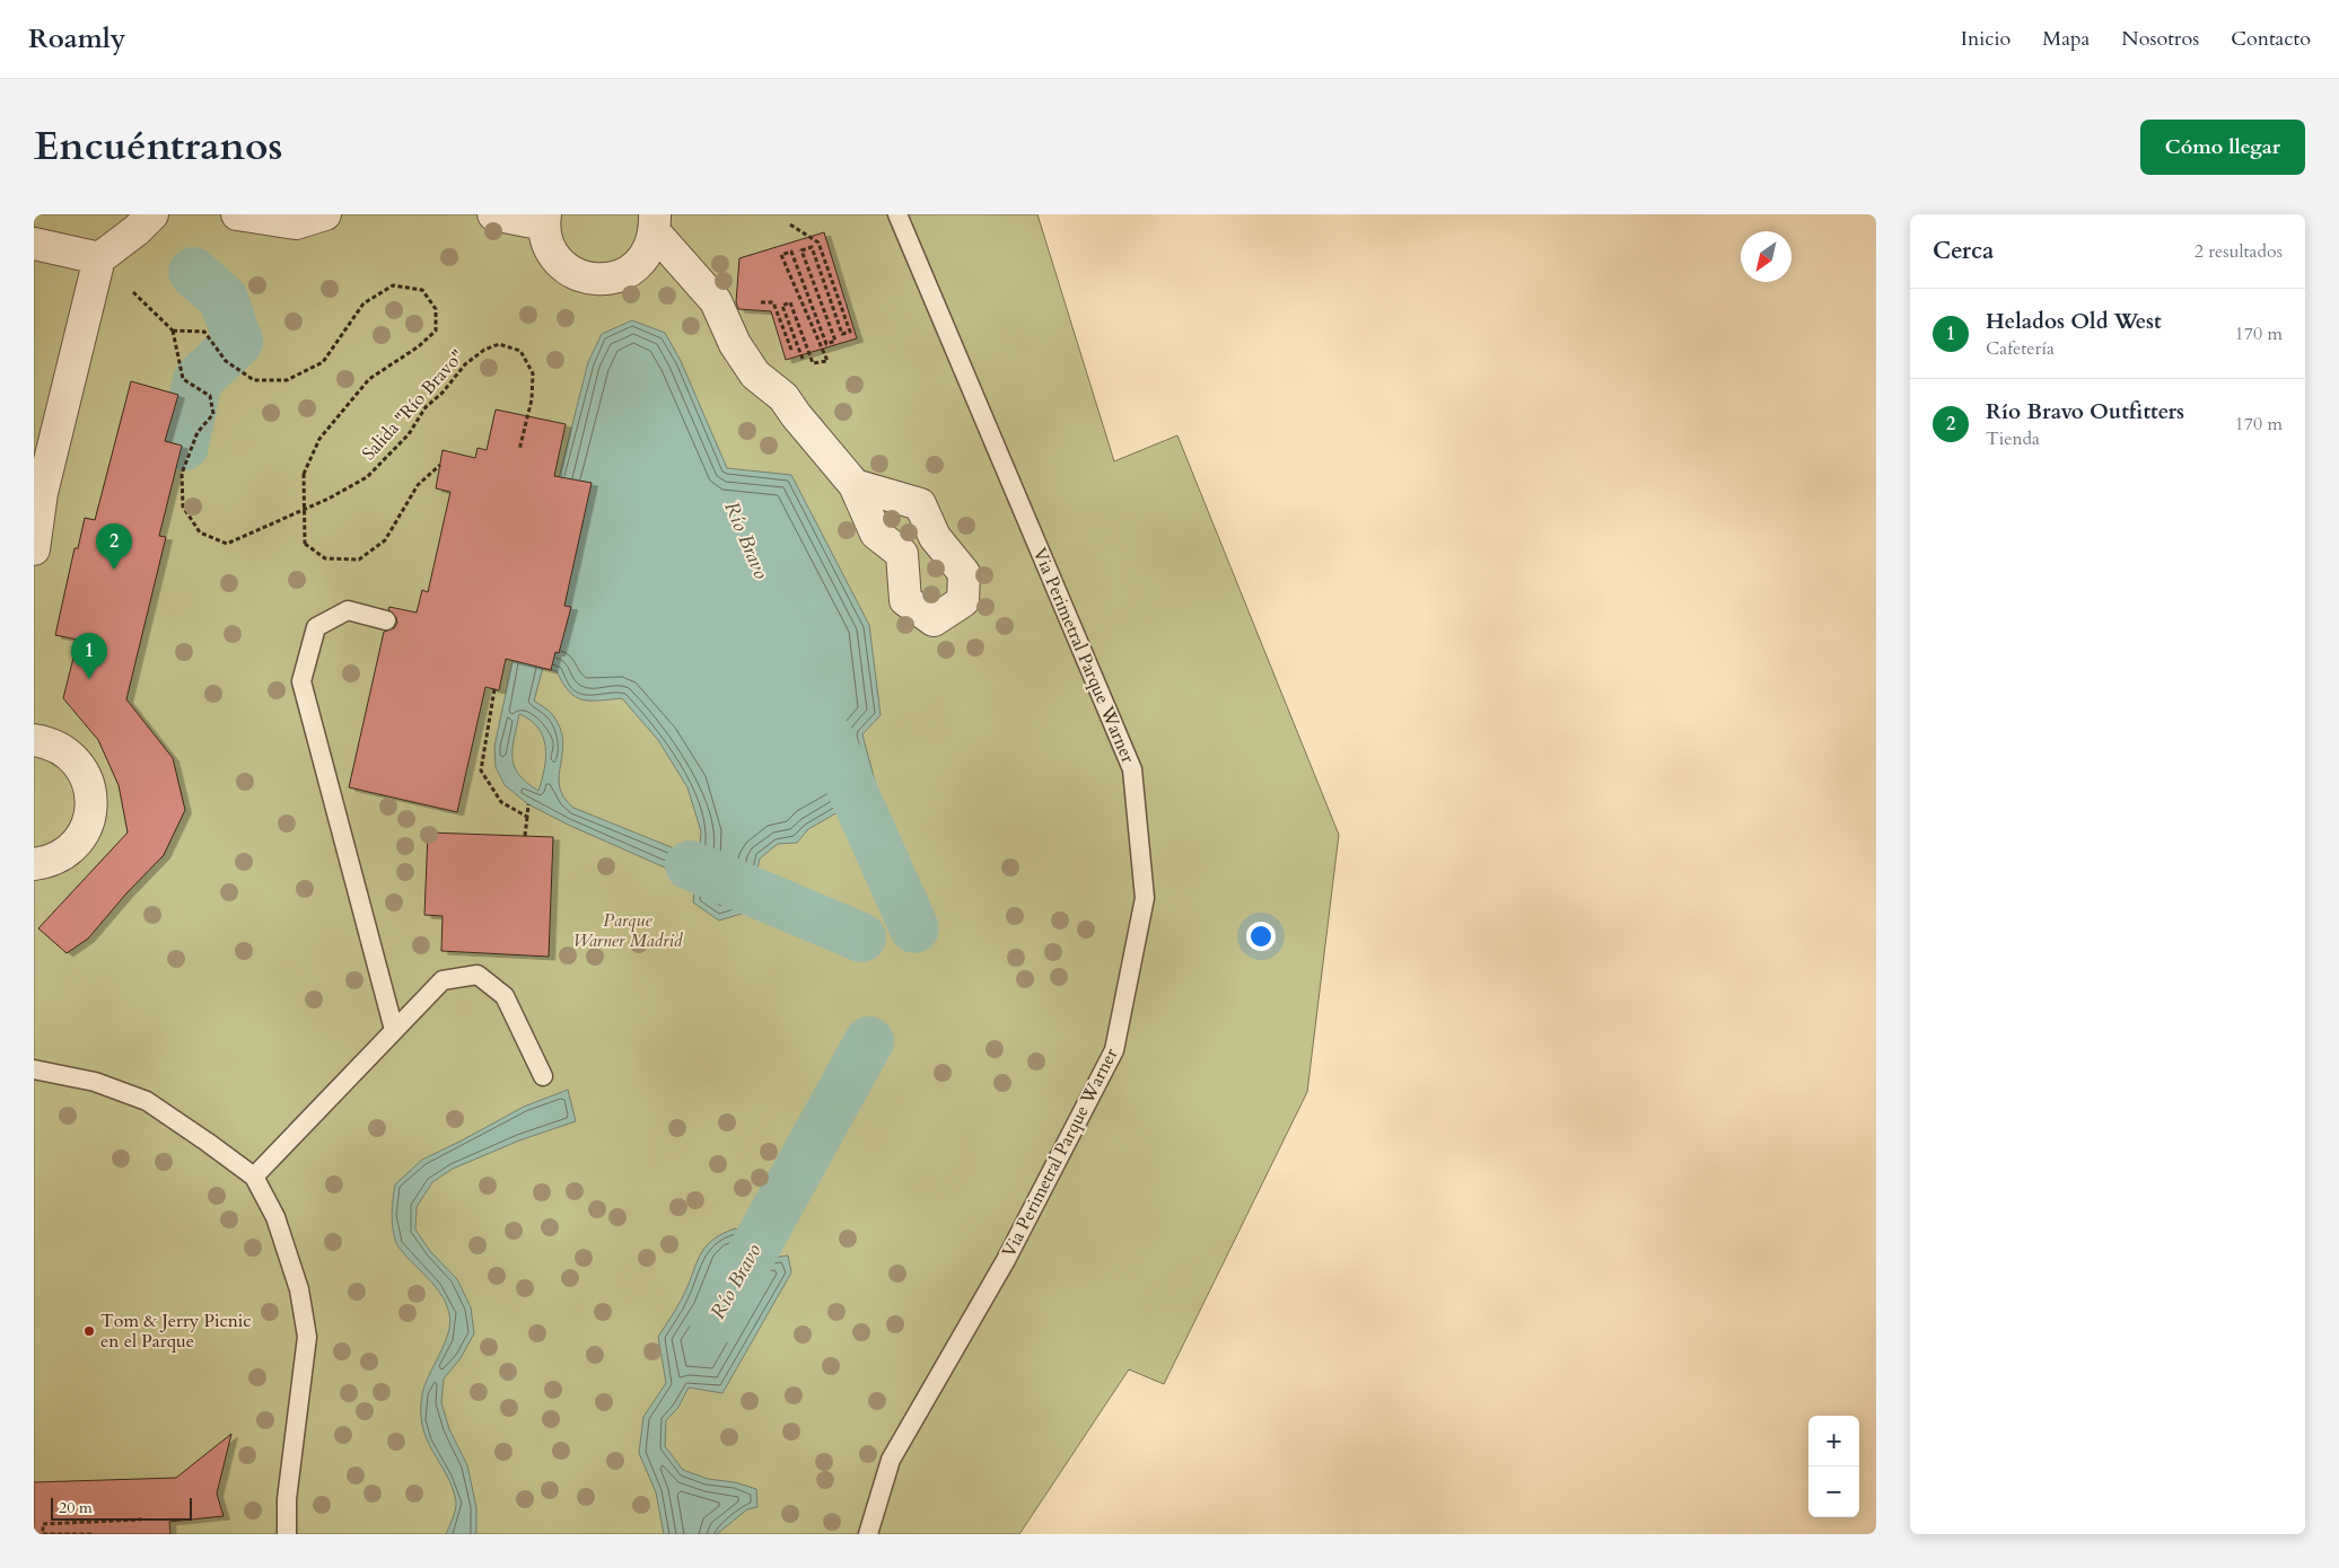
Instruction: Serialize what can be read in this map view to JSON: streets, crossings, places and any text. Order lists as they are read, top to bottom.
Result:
{
  "streets": {
    "lane": ["Via Perimetral Parque Warner"],
    "path": ["Salida \"Río Bravo\""]
  },
  "water": ["Río Bravo"],
  "parks": ["Parque Warner Madrid"],
  "places": ["Tom & Jerry Picnic en el Parque"],
  "scale_bar": "20 m",
  "north": "bottom left",
  "page": {
    "header": "Roamly",
    "nav": [
      "Inicio",
      "Mapa",
      "Nosotros",
      "Contacto"
    ],
    "title": "Encuéntranos",
    "buttons": "Cómo llegar",
    "heading": ["Cerca", "2 resultados"],
    "list": [
      {
        "mark": "1",
        "name": "Helados Old West",
        "note": "Cafetería",
        "value": "170 m"
      },
      {
        "mark": "2",
        "name": "Río Bravo Outfitters",
        "note": "Tienda",
        "value": "170 m"
      }
    ],
    "pins": ["2", "1"],
    "map_buttons": ["+", "−"],
    "scale": "20 m"
  }
}
